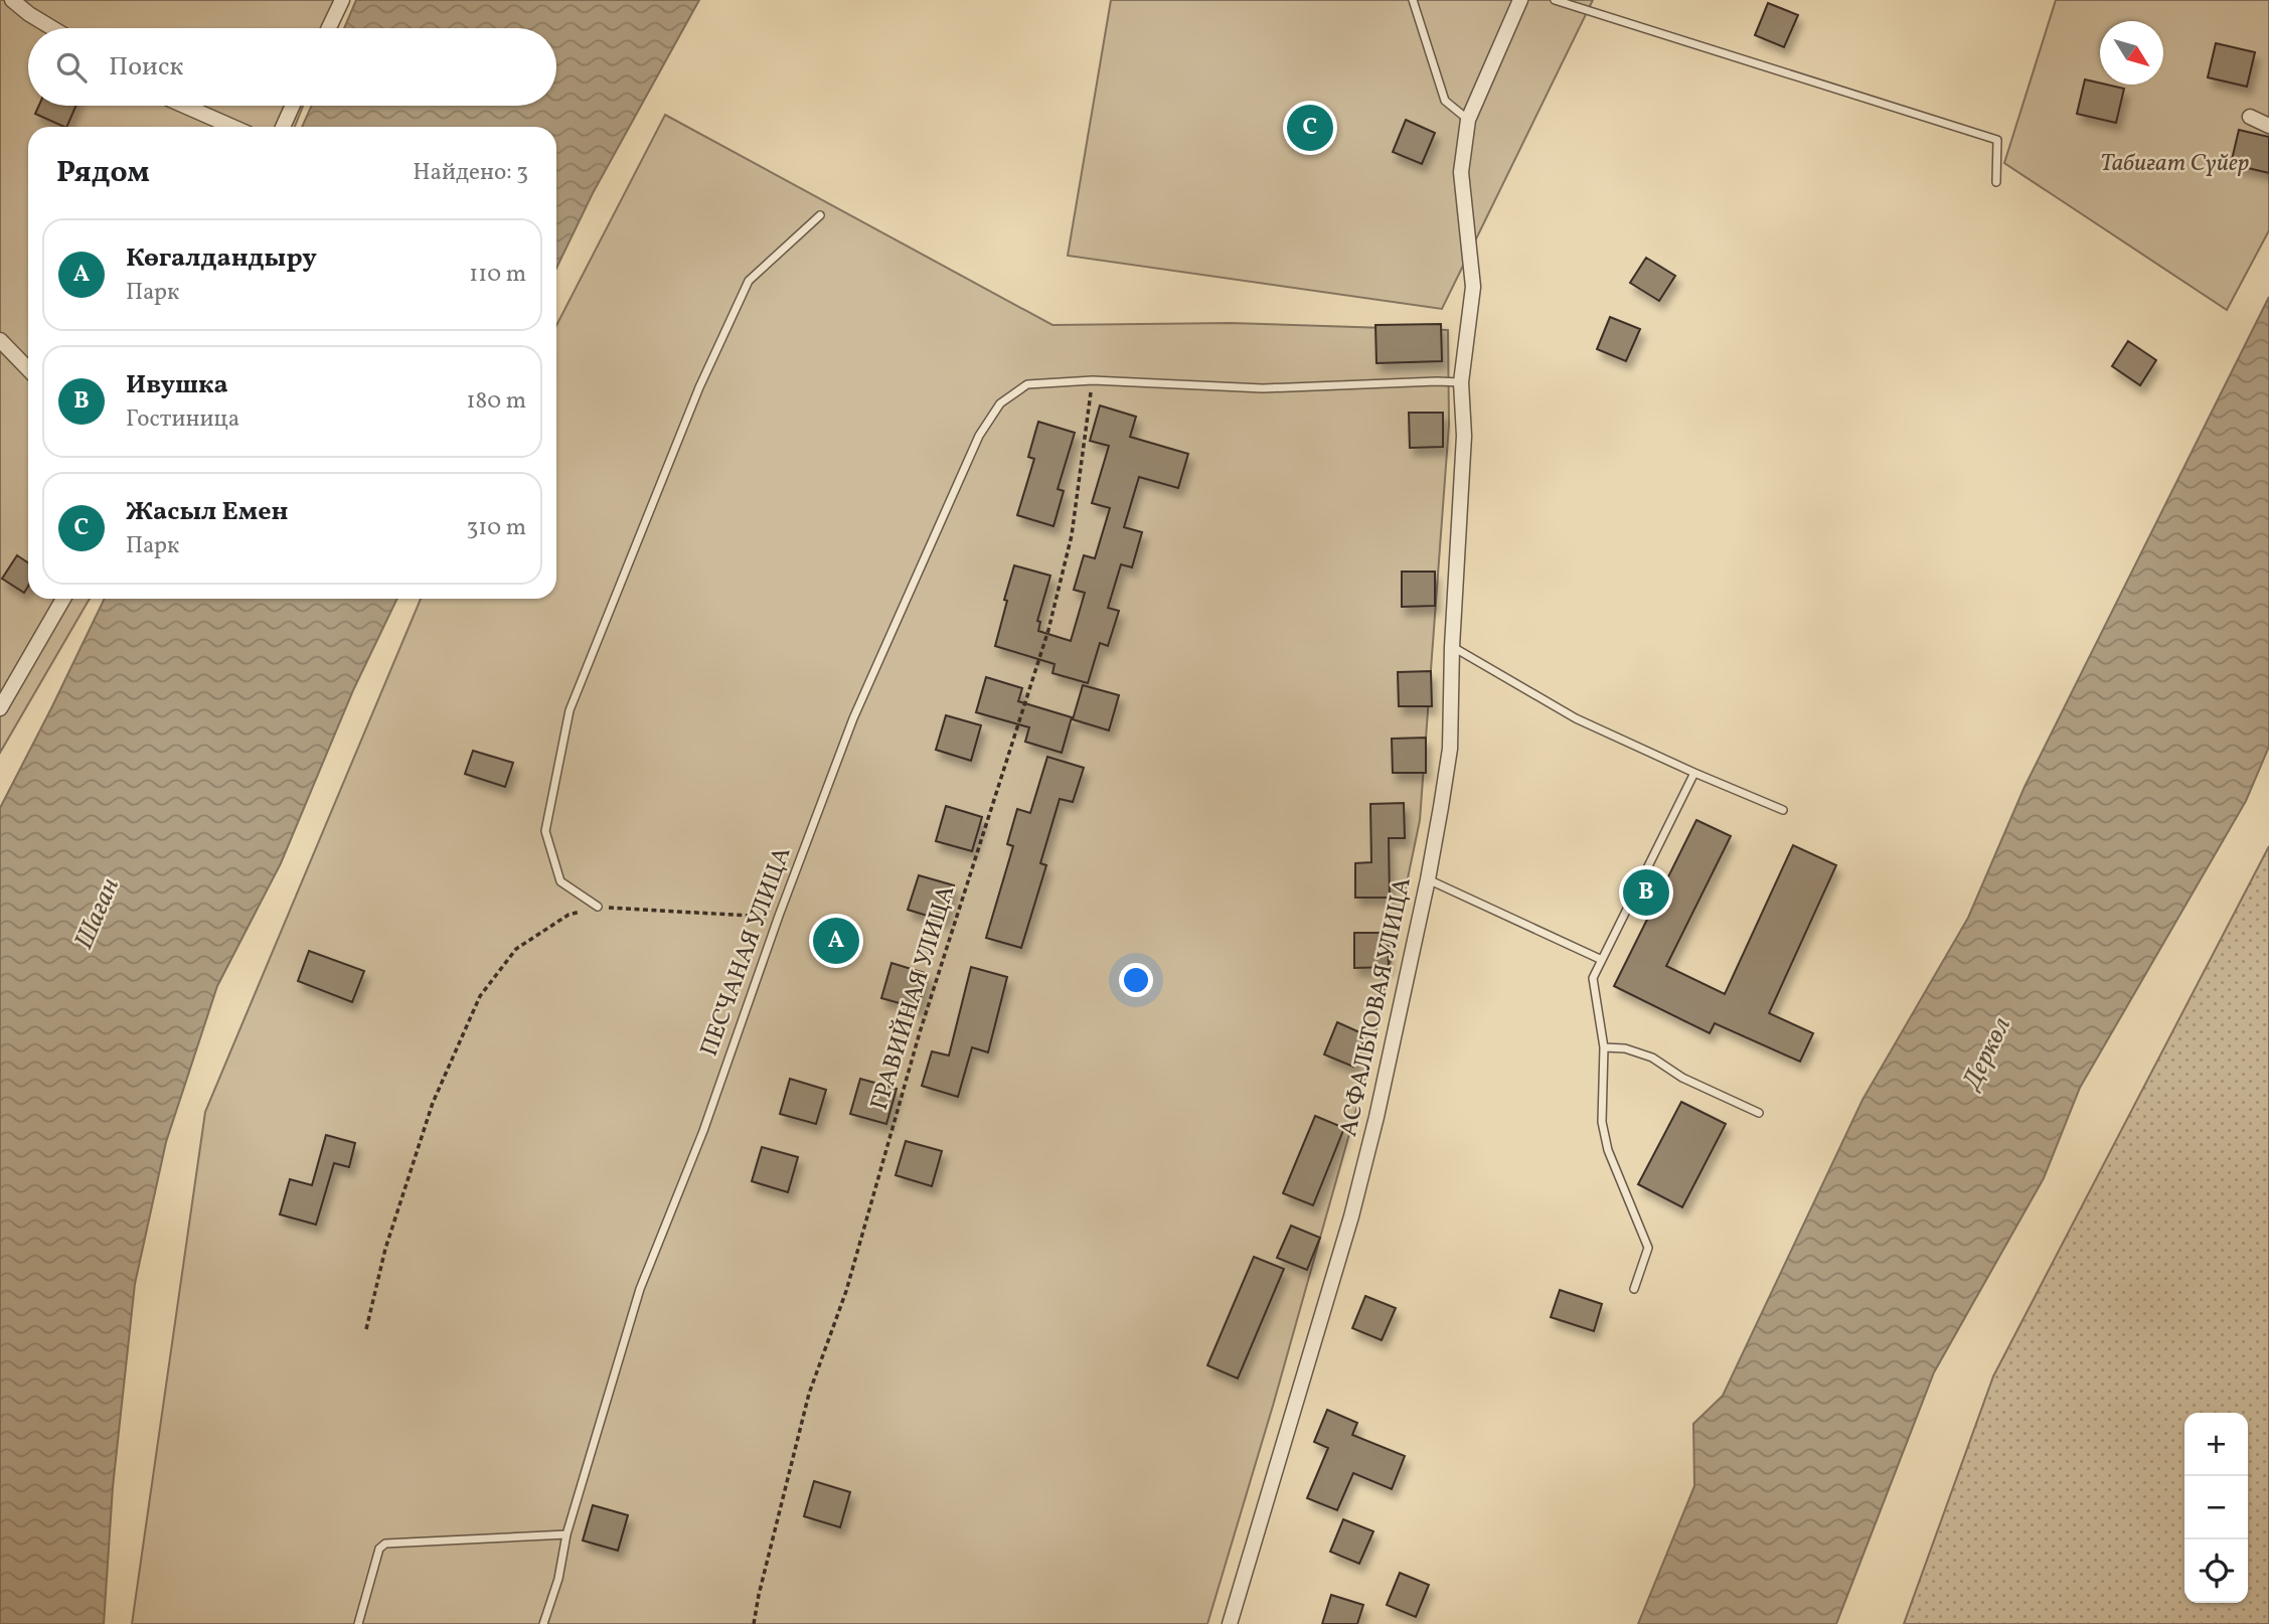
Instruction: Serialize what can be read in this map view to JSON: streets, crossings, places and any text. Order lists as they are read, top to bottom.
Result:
{
  "streets": {
    "street": ["АСФАЛЬТОВАЯ УЛИЦА"],
    "lane": ["ПЕСЧАНАЯ УЛИЦА"],
    "path": ["ГРАВИЙНАЯ УЛИЦА"]
  },
  "crossings": [
    ["ПЕСЧАНАЯ УЛИЦА", "ГРАВИЙНАЯ УЛИЦА"],
    ["ПЕСЧАНАЯ УЛИЦА", "АСФАЛЬТОВАЯ УЛИЦА"]
  ],
  "water": ["Шаған", "Деркөл"],
  "parks": ["Табиғат Сүйер"],
  "north": "bottom right",
  "page": {
    "search": "Поиск",
    "pins": ["C", "B", "A"],
    "heading": ["Рядом", "Найдено: 3"],
    "list": [
      {
        "mark": "A",
        "name": "Көгалдандыру",
        "note": "Парк",
        "value": "110 m"
      },
      {
        "mark": "B",
        "name": "Ивушка",
        "note": "Гостиница",
        "value": "180 m"
      },
      {
        "mark": "C",
        "name": "Жасыл Емен",
        "note": "Парк",
        "value": "310 m"
      }
    ],
    "map_buttons": ["+", "−"]
  }
}
